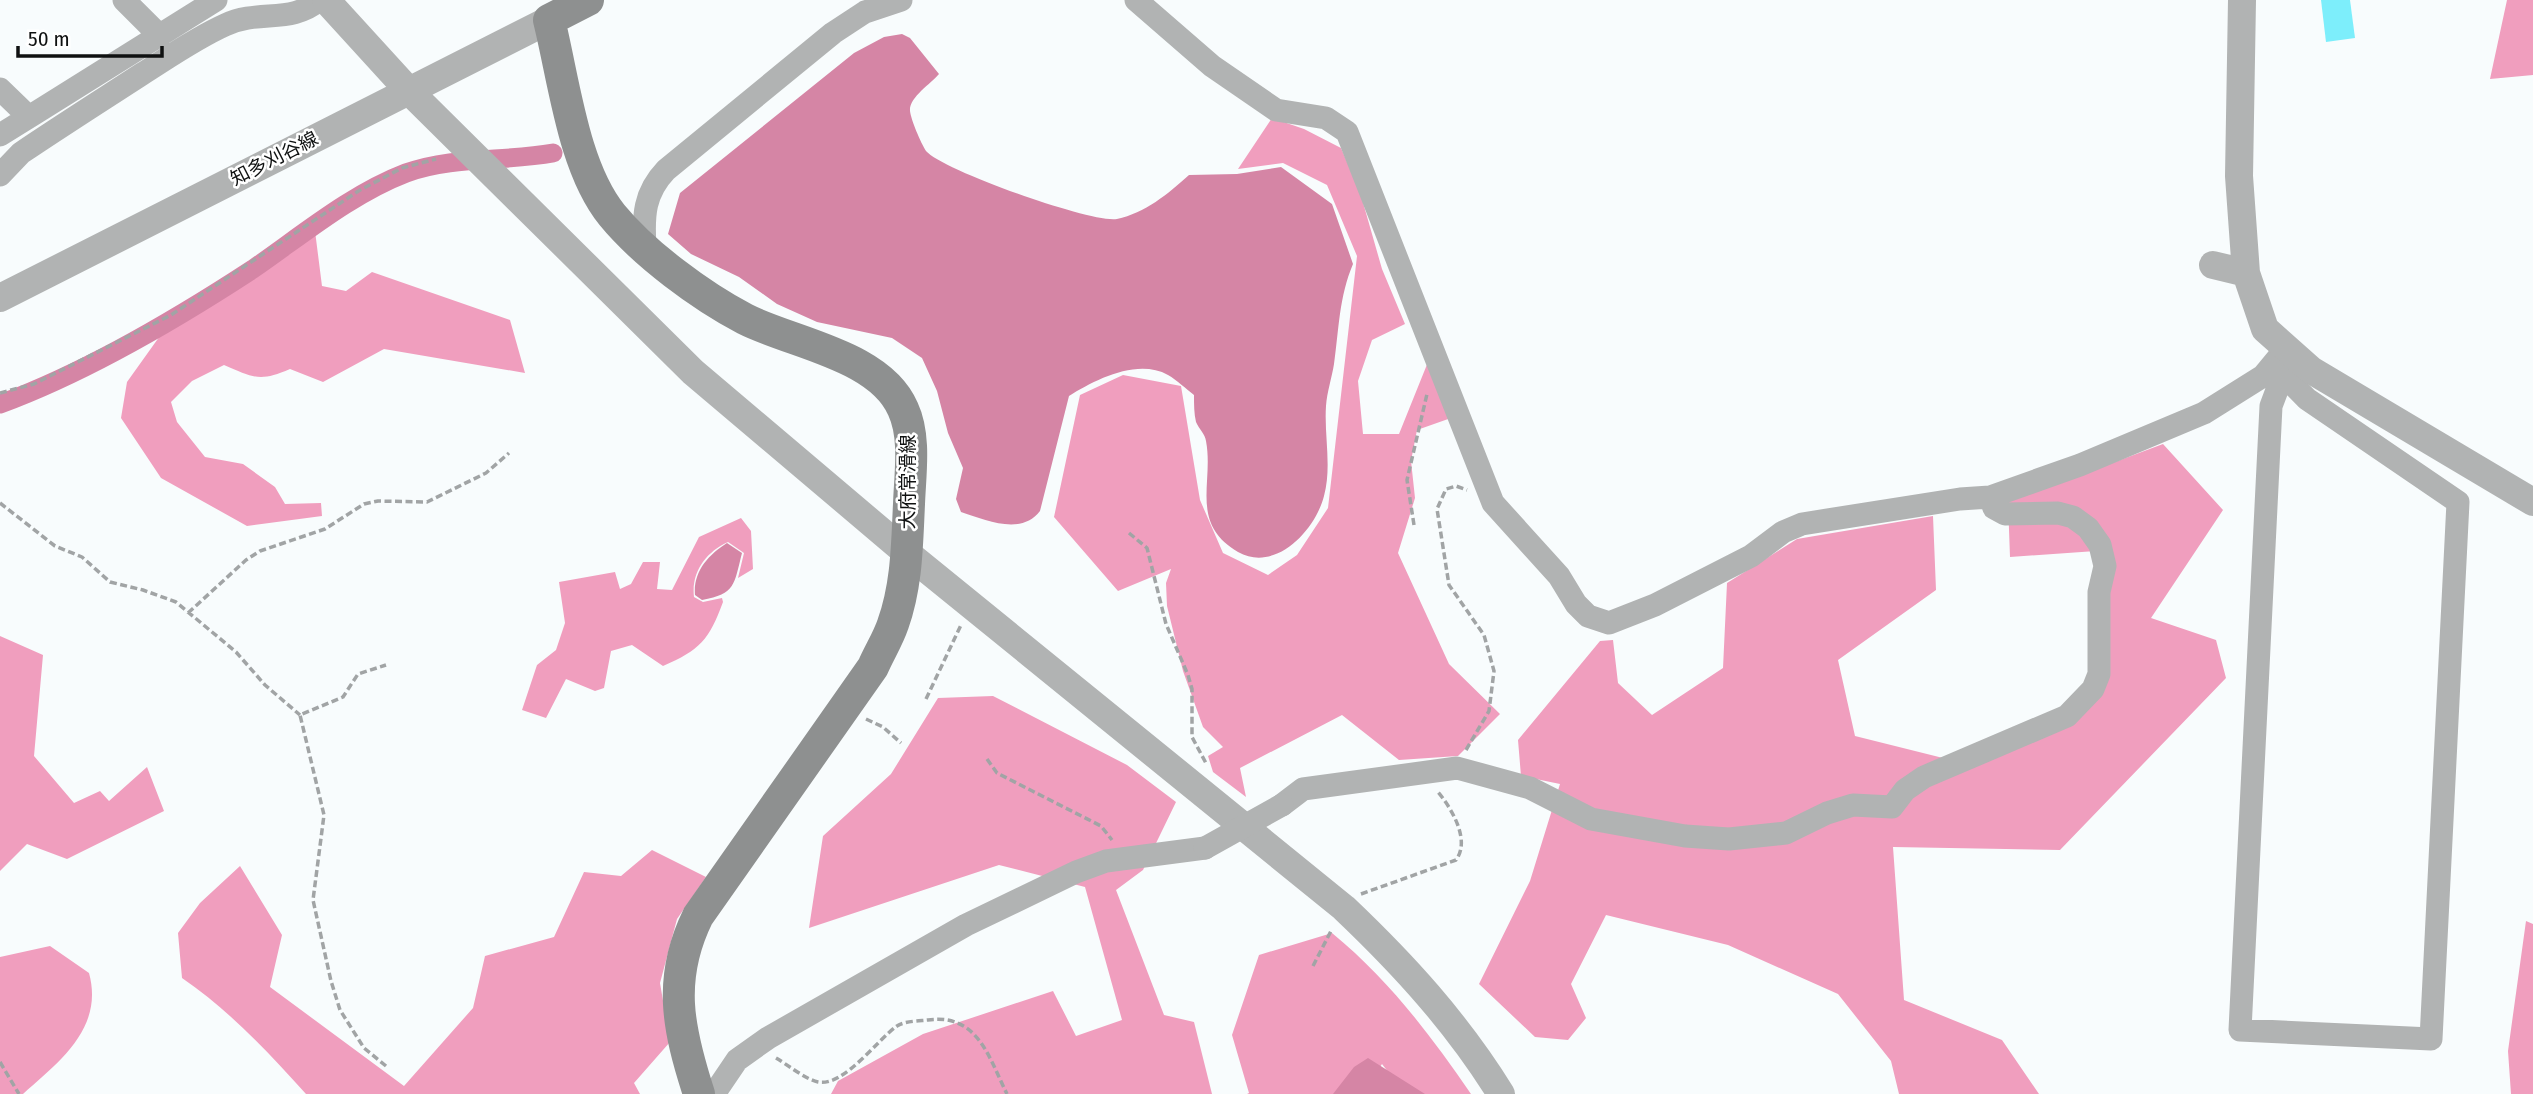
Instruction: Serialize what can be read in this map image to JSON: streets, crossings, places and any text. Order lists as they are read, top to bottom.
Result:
{
  "streets": {
    "main road": ["大府常滑線"],
    "street": ["知多刈谷線"]
  },
  "crossings": [
    ["知多刈谷線", "大府常滑線"]
  ],
  "scale_bar": "50 m"
}
